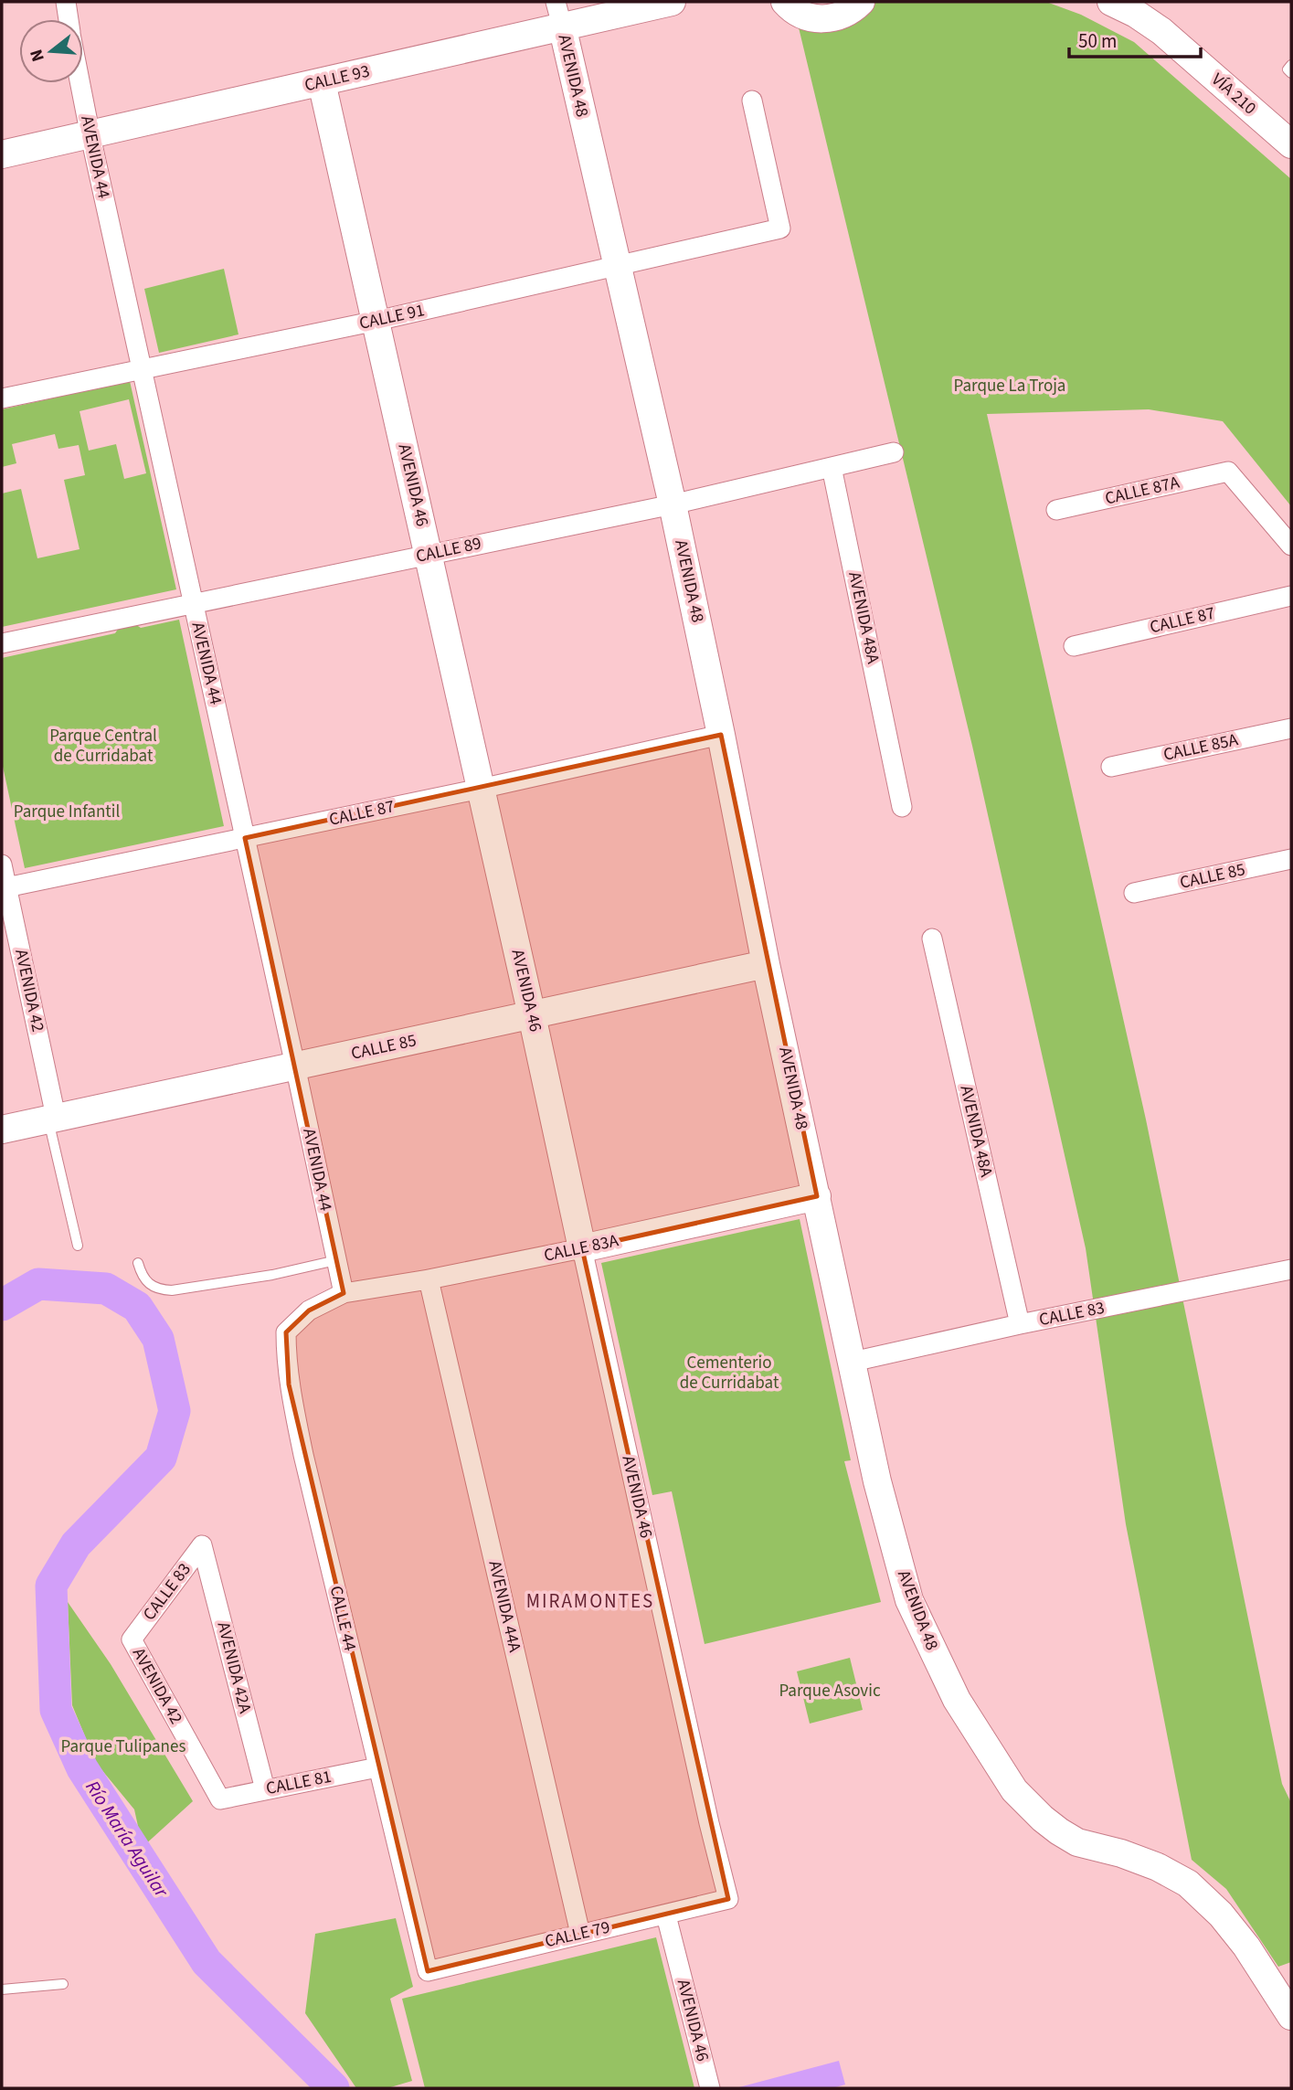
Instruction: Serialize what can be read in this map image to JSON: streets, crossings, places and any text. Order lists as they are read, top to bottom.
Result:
{
  "streets": {
    "main road": [
      "AVENIDA 48",
      "CALLE 93",
      "VÍA 210",
      "AVENIDA 46",
      "CALLE 85",
      "CALLE 83A"
    ],
    "street": [
      "AVENIDA 44",
      "CALLE 91",
      "CALLE 87A",
      "CALLE 89",
      "AVENIDA 48A",
      "CALLE 87",
      "CALLE 85A",
      "AVENIDA 42",
      "CALLE 83",
      "AVENIDA 44A",
      "CALLE 44",
      "AVENIDA 42A",
      "CALLE 81",
      "CALLE 79"
    ]
  },
  "crossings": [
    ["AVENIDA 48", "CALLE 93"],
    ["AVENIDA 48", "CALLE 91"],
    ["AVENIDA 48", "CALLE 89"],
    ["AVENIDA 48", "CALLE 87"],
    ["AVENIDA 48", "CALLE 85"],
    ["AVENIDA 48", "CALLE 83A"],
    ["AVENIDA 48", "CALLE 83"],
    ["CALLE 93", "AVENIDA 44"],
    ["CALLE 93", "AVENIDA 46"],
    ["AVENIDA 44", "CALLE 91"],
    ["AVENIDA 44", "CALLE 89"],
    ["AVENIDA 44", "CALLE 87"],
    ["AVENIDA 44", "CALLE 85"],
    ["AVENIDA 44", "CALLE 83A"],
    ["AVENIDA 44", "CALLE 44"],
    ["CALLE 91", "AVENIDA 46"],
    ["AVENIDA 46", "CALLE 89"],
    ["AVENIDA 46", "CALLE 87"],
    ["AVENIDA 46", "CALLE 85"],
    ["AVENIDA 46", "CALLE 83A"],
    ["AVENIDA 46", "CALLE 79"],
    ["CALLE 89", "AVENIDA 48A"],
    ["AVENIDA 48A", "CALLE 83"],
    ["CALLE 87", "AVENIDA 42"],
    ["CALLE 85", "AVENIDA 42"],
    ["AVENIDA 42", "CALLE 83"],
    ["AVENIDA 42", "CALLE 81"],
    ["CALLE 83A", "AVENIDA 44A"],
    ["CALLE 83A", "CALLE 44"],
    ["CALLE 83", "AVENIDA 42A"],
    ["AVENIDA 44A", "CALLE 79"],
    ["CALLE 44", "CALLE 81"],
    ["CALLE 44", "CALLE 79"],
    ["AVENIDA 42A", "CALLE 81"]
  ],
  "districts": ["MIRAMONTES"],
  "water": ["Río María Aguilar"],
  "parks": [
    "Parque La Troja",
    "Parque Central de Curridabat",
    "Parque Infantil",
    "Cementerio de Curridabat",
    "Parque Asovic",
    "Parque Tulipanes"
  ],
  "scale_bar": "50 m",
  "north": "left"
}
